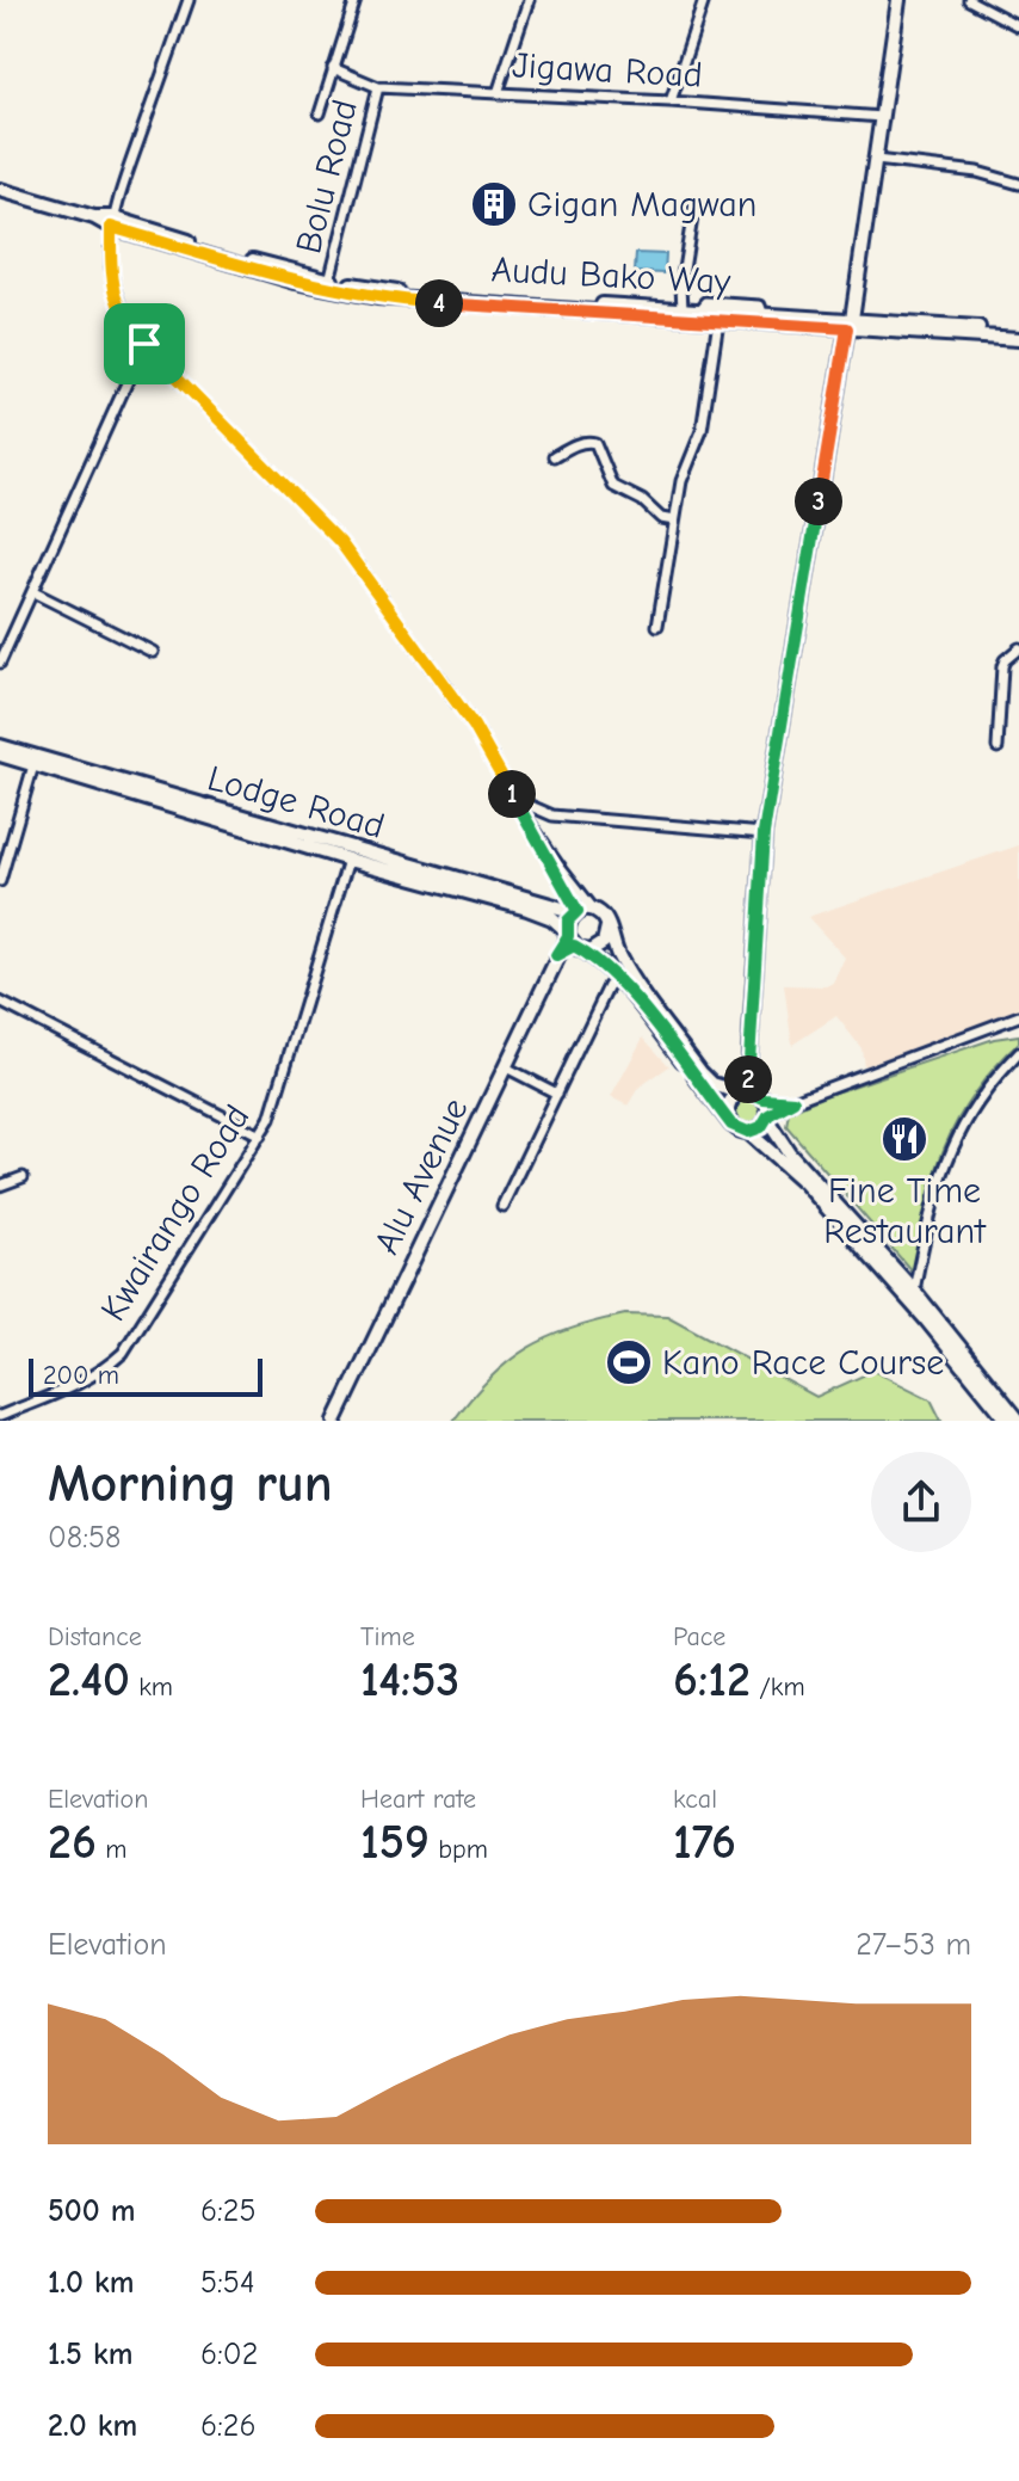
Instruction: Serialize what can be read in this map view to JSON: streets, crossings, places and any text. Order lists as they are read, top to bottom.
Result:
{
  "streets": {
    "street": [
      "Jigawa Road",
      "Bolu Road",
      "Audu Bako Way",
      "Lodge Road",
      "Alu Avenue",
      "Kwairango Road"
    ]
  },
  "crossings": [
    ["Jigawa Road", "Bolu Road"],
    ["Bolu Road", "Audu Bako Way"],
    ["Lodge Road", "Alu Avenue"],
    ["Lodge Road", "Kwairango Road"]
  ],
  "places": {
    "building": ["Gigan Magwan"],
    "restaurant": ["Fine Time Restaurant"],
    "sports": ["Kano Race Course"]
  },
  "scale_bar": "200 m",
  "page": {
    "pins": [
      "4",
      "3",
      "1",
      "2"
    ],
    "scale": "200 m",
    "heading": ["Morning run", "08:58"],
    "stats": [
      ["Distance", "2.40 km"],
      ["Time", "14:53"],
      ["Pace", "6:12 /km"],
      ["Elevation", "26 m"],
      ["Heart rate", "159 bpm"],
      ["kcal", "176"]
    ],
    "chart": ["Elevation", "27–53 m"],
    "list": [
      {
        "name": "500 m",
        "note": "6:25"
      },
      {
        "name": "1.0 km",
        "note": "5:54"
      },
      {
        "name": "1.5 km",
        "note": "6:02"
      },
      {
        "name": "2.0 km",
        "note": "6:26"
      }
    ]
  }
}
